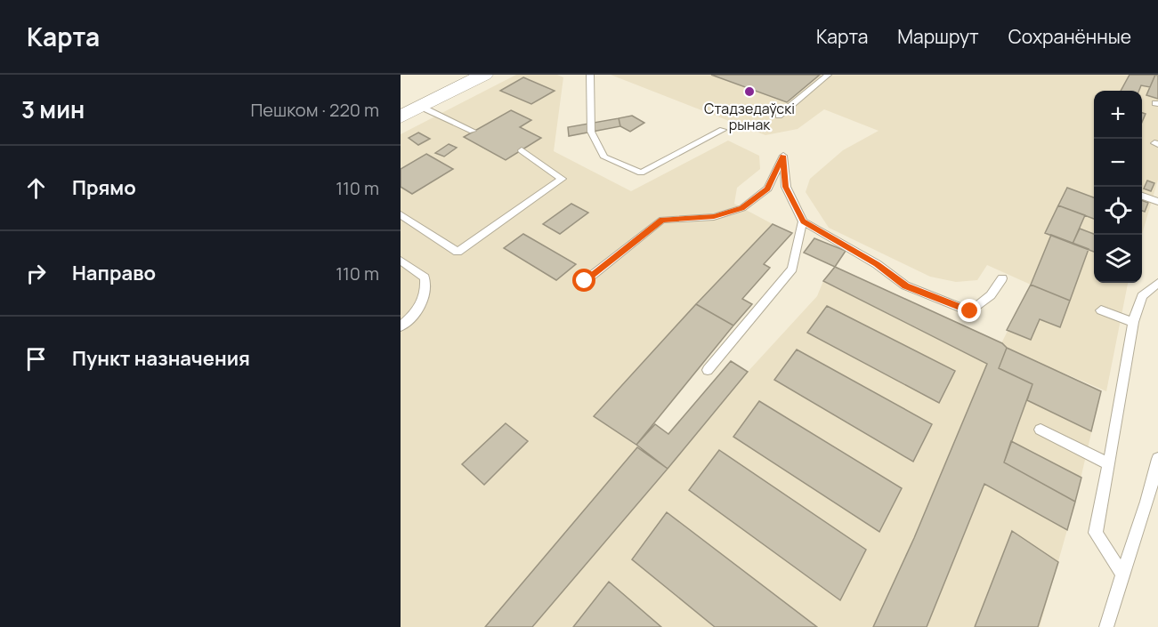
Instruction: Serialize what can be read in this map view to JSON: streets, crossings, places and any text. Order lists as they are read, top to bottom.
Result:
{
  "places": ["Стадзедаўскі рынак"],
  "page": {
    "header": "Карта",
    "nav": ["Карта", "Маршрут", "Сохранённые"],
    "heading": ["3 мин", "Пешком · 220 m"],
    "map_buttons": ["+", "−"],
    "list": [
      ["Прямо", "110 m"],
      ["Направо", "110 m"],
      "Пункт назначения"
    ]
  }
}
